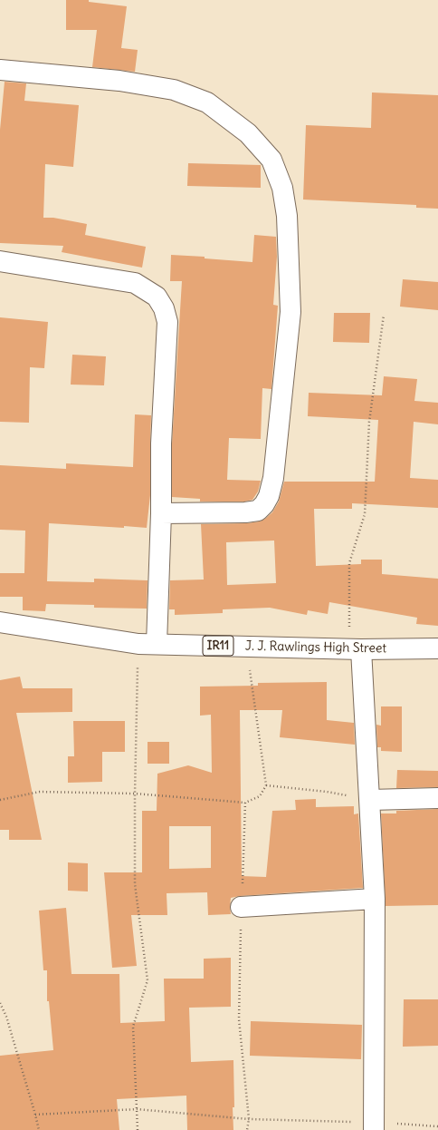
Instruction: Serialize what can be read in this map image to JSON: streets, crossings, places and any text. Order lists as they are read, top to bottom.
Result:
{
  "streets": {
    "street": ["IR11", "J. J. Rawlings High Street"]
  }
}
